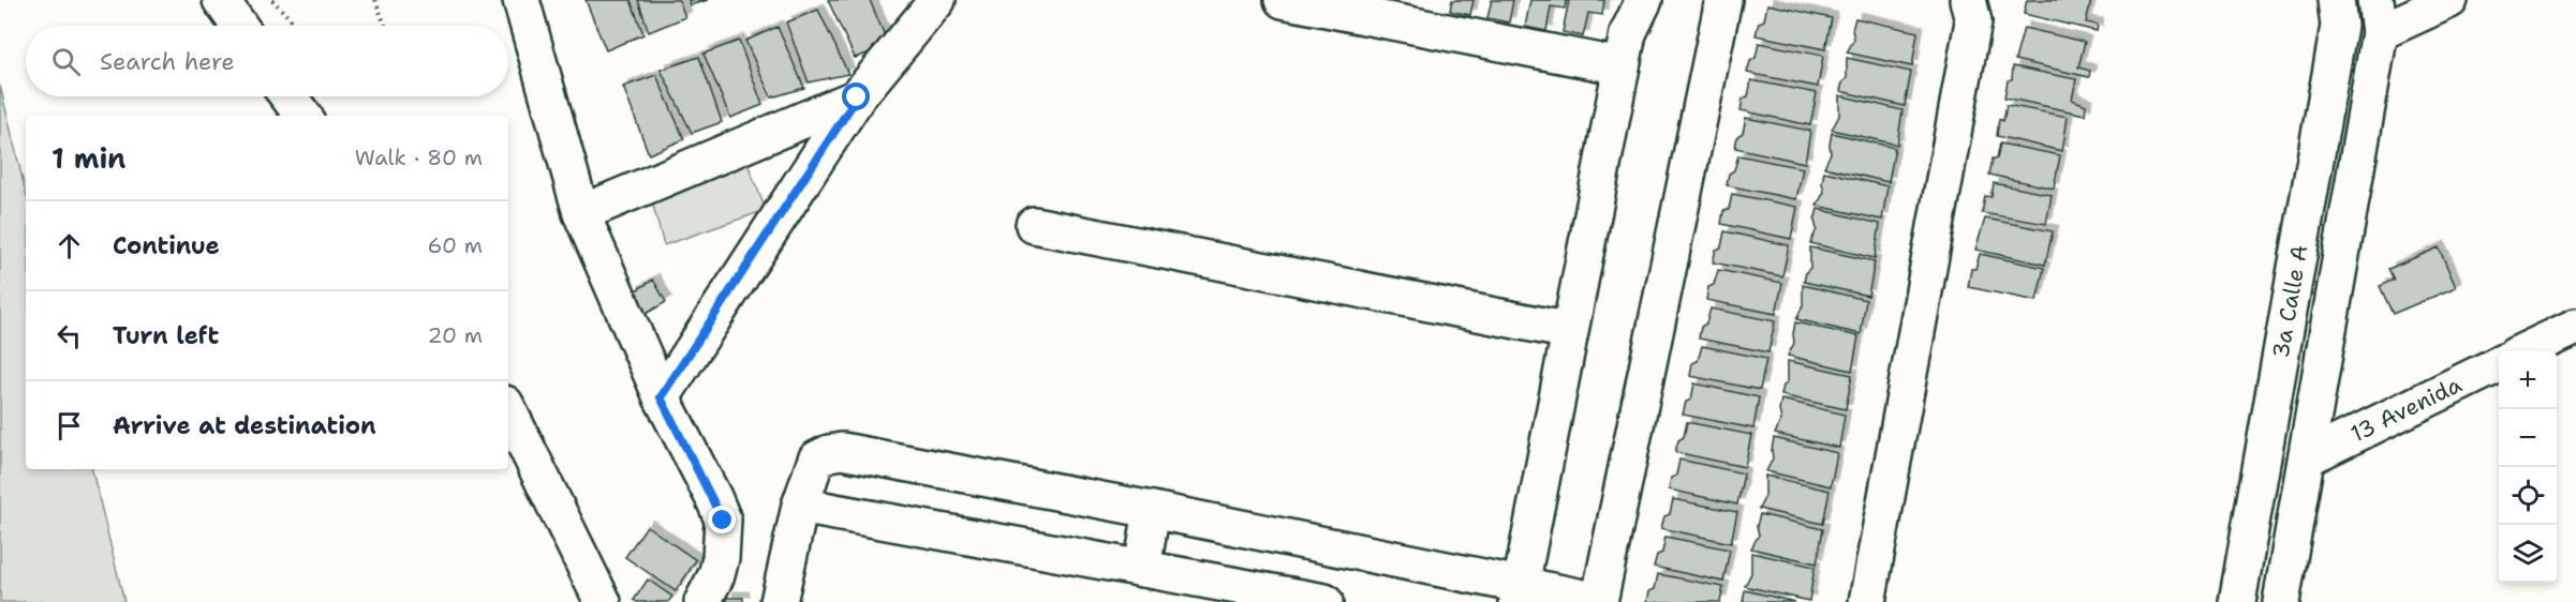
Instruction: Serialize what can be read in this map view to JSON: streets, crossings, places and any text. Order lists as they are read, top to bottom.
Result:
{
  "streets": {
    "street": ["3a Calle A", "13 Avenida"]
  },
  "crossings": [
    ["3a Calle A", "13 Avenida"]
  ],
  "page": {
    "search": "Search here",
    "heading": ["1 min", "Walk · 80 m"],
    "list": [
      ["Continue", "60 m"],
      ["Turn left", "20 m"],
      "Arrive at destination"
    ],
    "map_buttons": ["+", "−"]
  }
}
